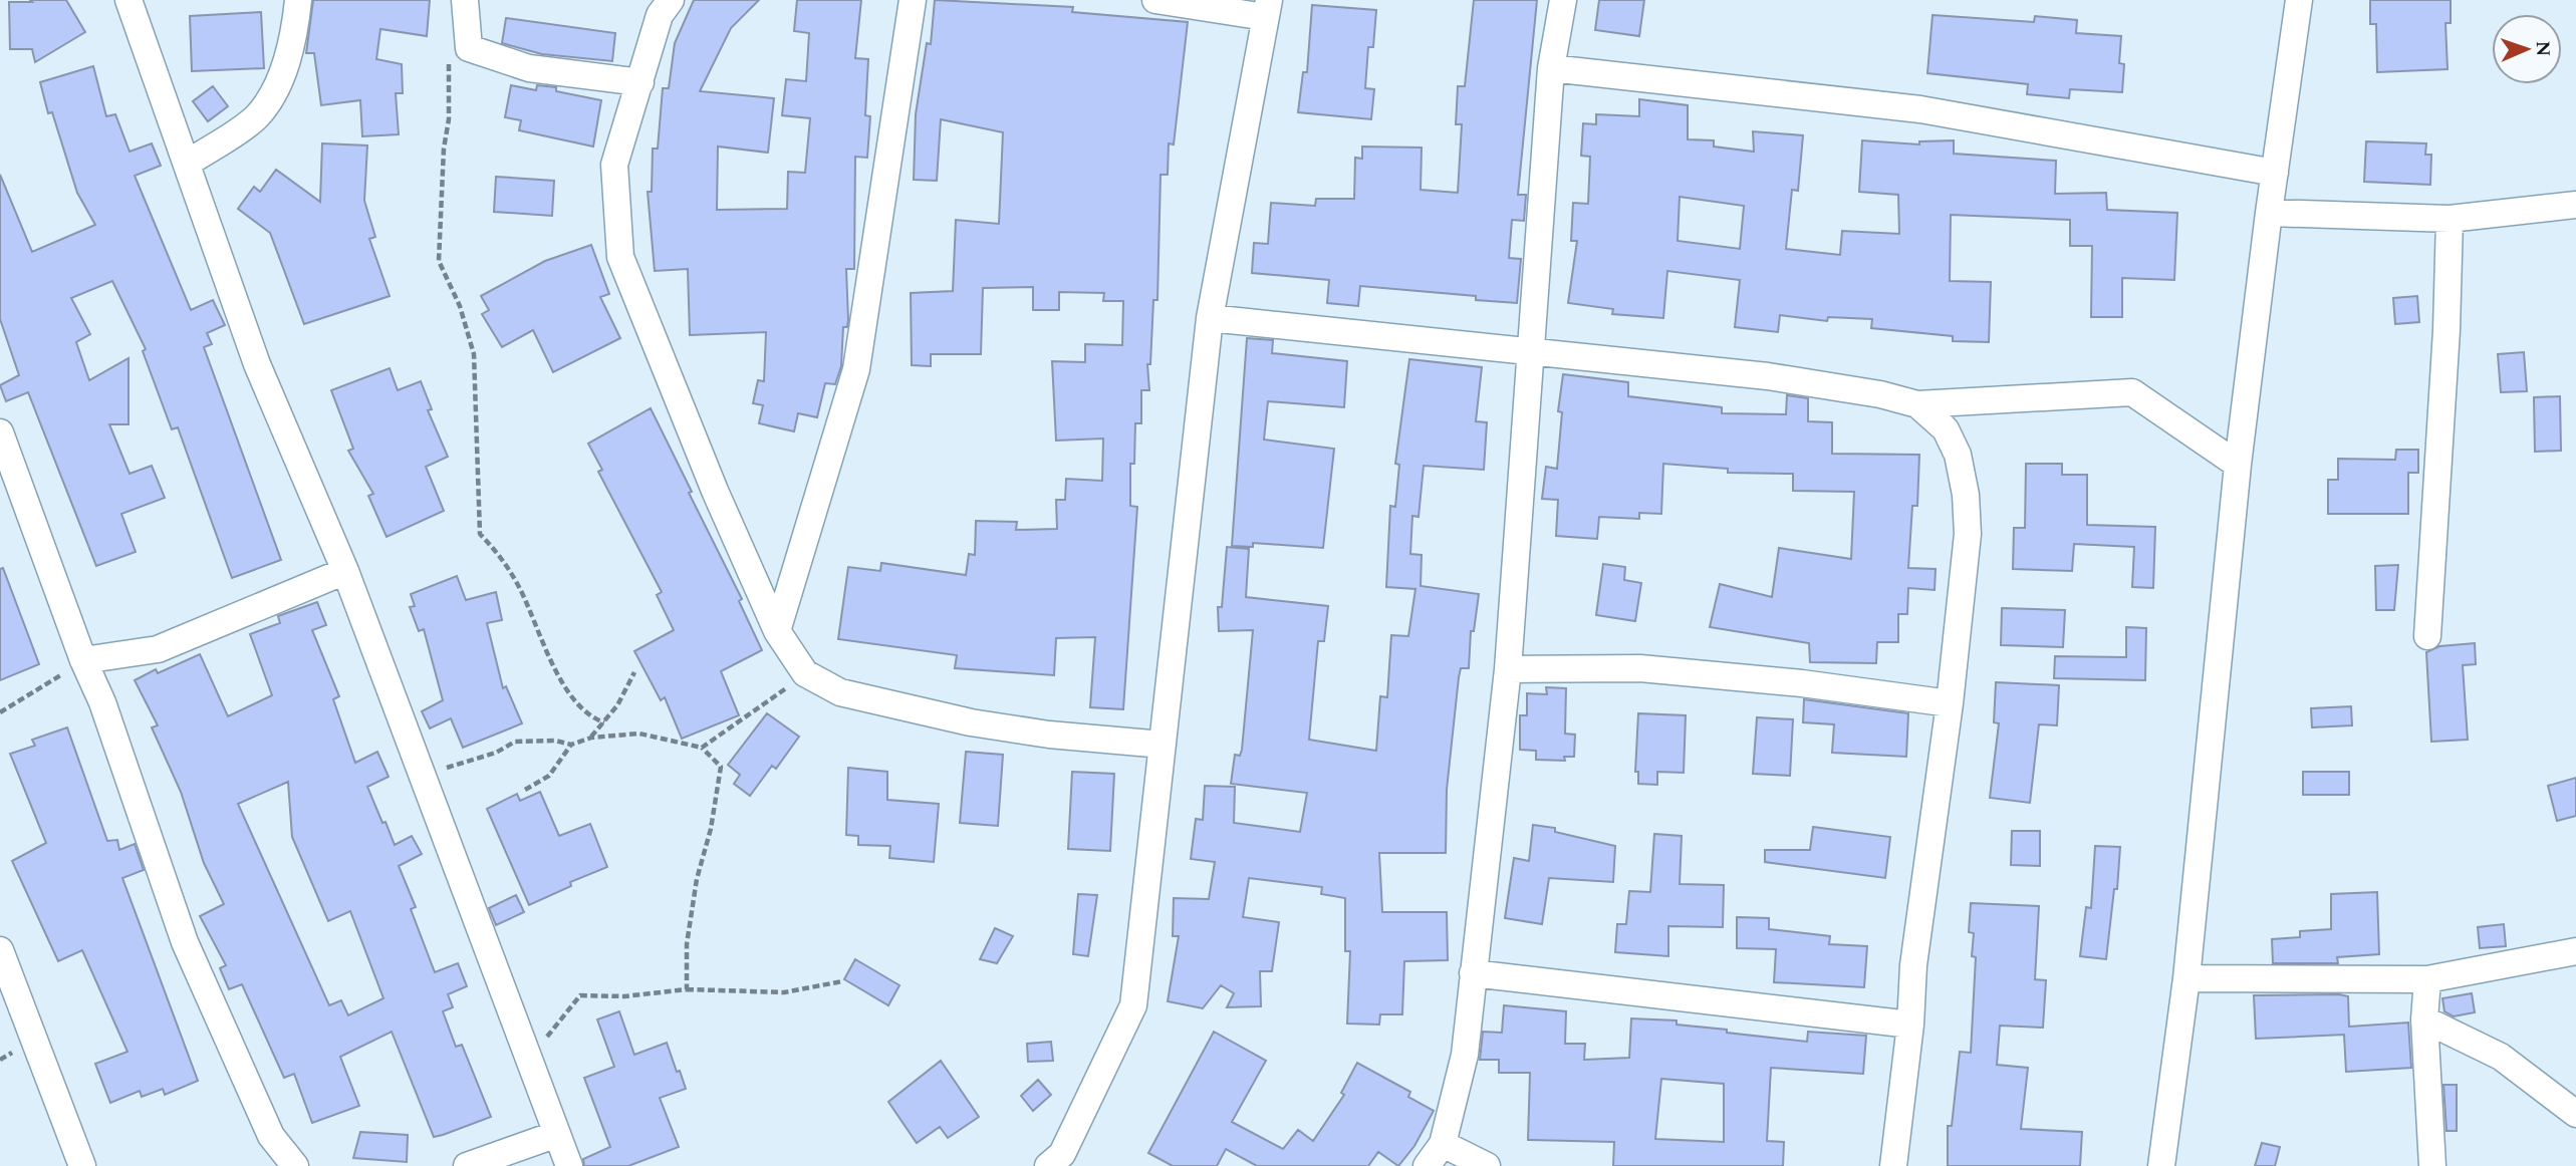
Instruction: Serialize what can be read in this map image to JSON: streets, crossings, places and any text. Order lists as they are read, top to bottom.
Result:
{
  "north": "right"
}
